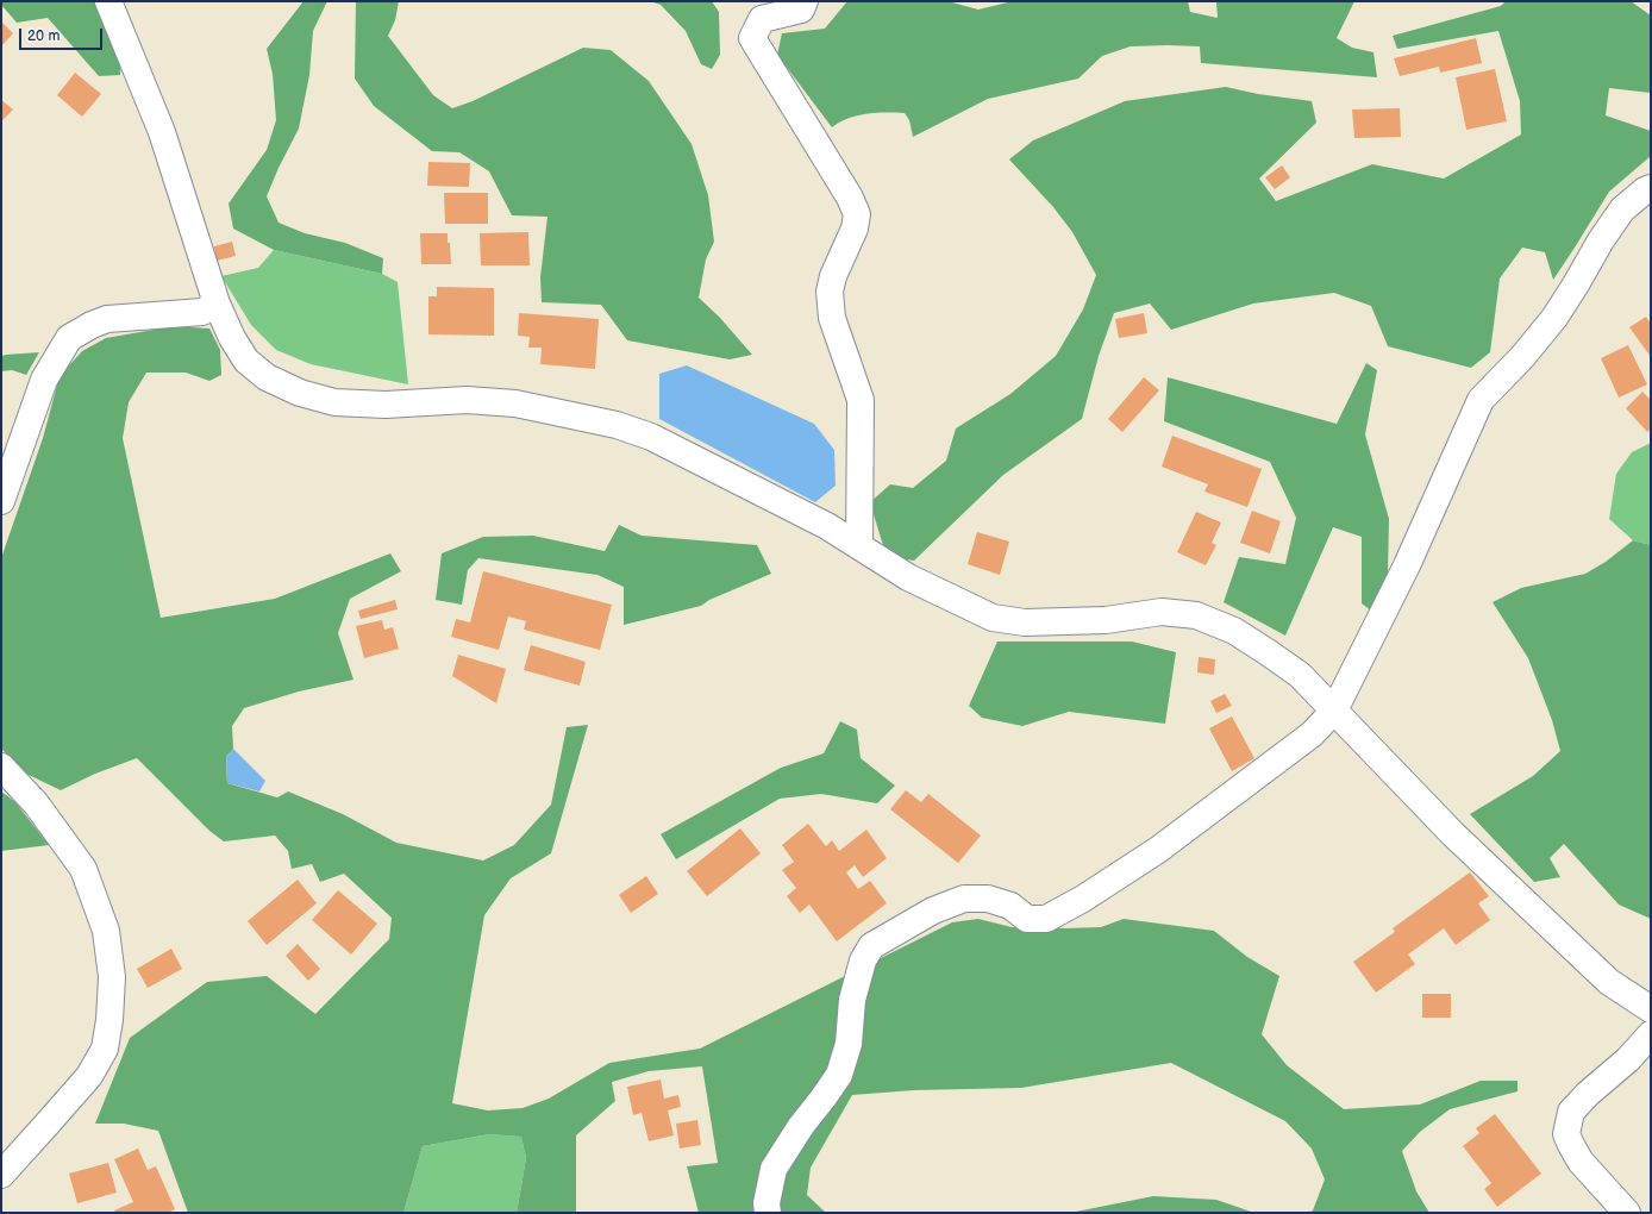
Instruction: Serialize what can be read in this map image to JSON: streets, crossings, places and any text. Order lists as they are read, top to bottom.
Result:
{
  "scale_bar": "20 m"
}
